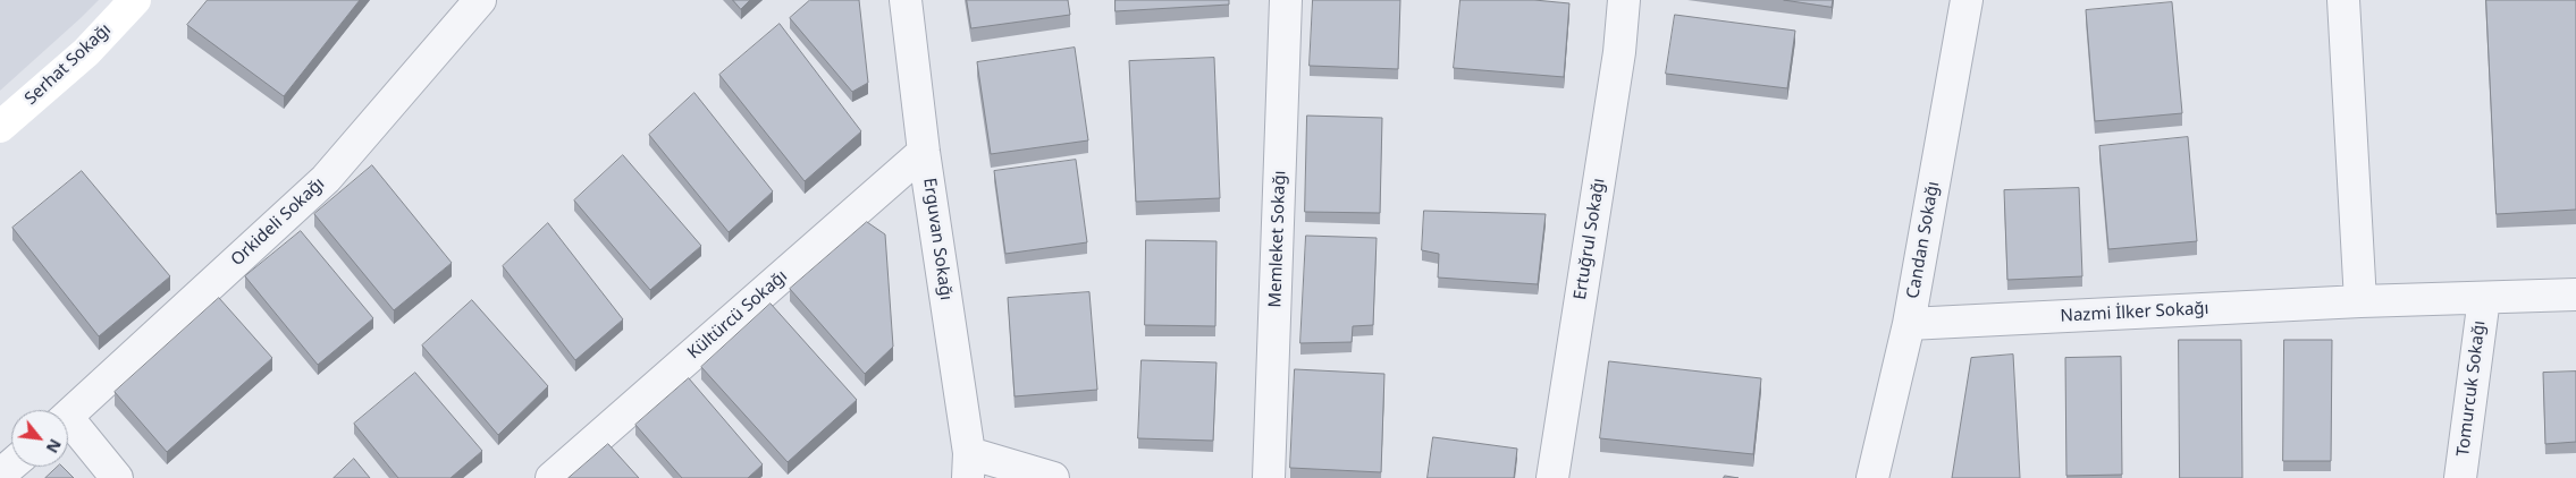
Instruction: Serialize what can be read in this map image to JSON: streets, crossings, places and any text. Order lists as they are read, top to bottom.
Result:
{
  "streets": {
    "main road": ["Serhat Sokağı"],
    "street": [
      "Orkideli Sokağı",
      "Erguvan Sokağı",
      "Memleket Sokağı",
      "Ertuğrul Sokağı",
      "Candan Sokağı",
      "Nazmi İlker Sokağı",
      "Kültürcü Sokağı",
      "Tomurcuk Sokağı"
    ]
  },
  "crossings": [
    ["Erguvan Sokağı", "Kültürcü Sokağı"],
    ["Candan Sokağı", "Nazmi İlker Sokağı"],
    ["Nazmi İlker Sokağı", "Tomurcuk Sokağı"]
  ],
  "north": "bottom right"
}
